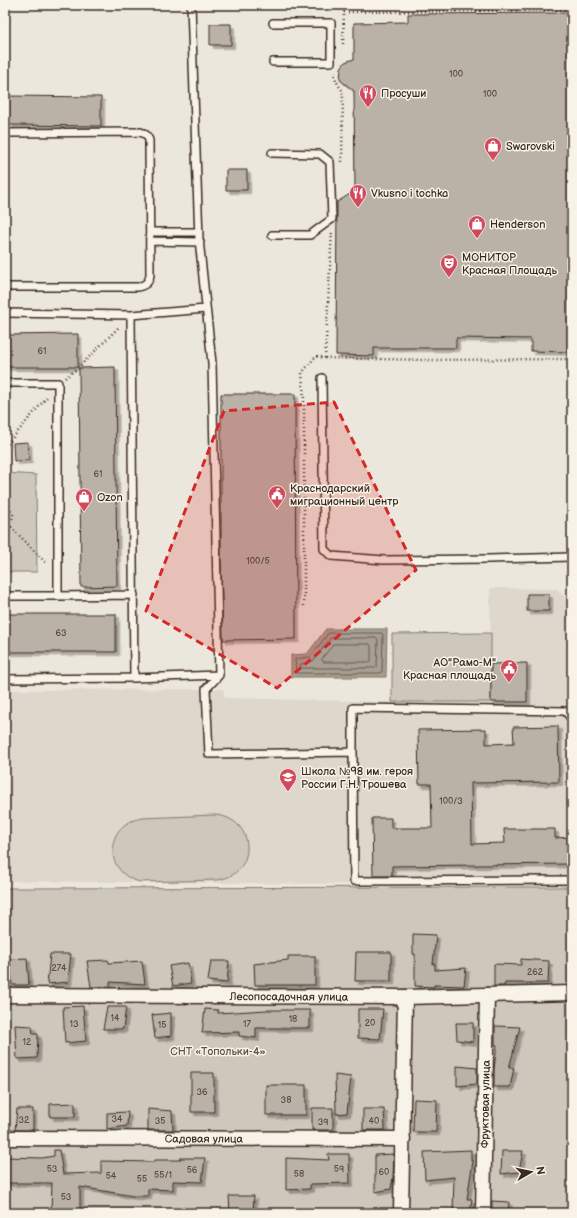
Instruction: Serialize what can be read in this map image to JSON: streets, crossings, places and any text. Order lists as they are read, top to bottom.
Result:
{
  "streets": {
    "street": ["Лесопосадочная улица", "Фруктовая улица", "Садовая улица"]
  },
  "crossings": [
    ["Лесопосадочная улица", "Фруктовая улица"]
  ],
  "parks": ["СНТ «Топольки-4»"],
  "places": {
    "restaurant": ["Просуши", "Vkusno i tochka"],
    "shop": ["Swarovski", "Henderson", "Ozon"],
    "theatre": ["МОНИТОР Красная Площадь"],
    "public building": ["Краснодарский миграционный центр", "АО\"Рамо-М\" Красная площадь"],
    "school or university": ["Школа №98 им. героя России Г.Н. Трошева"]
  },
  "house_numbers": [
    "100",
    "100",
    "61",
    "61",
    "100/5",
    "63",
    "100/3",
    "274",
    "262",
    "14",
    "18",
    "20",
    "13",
    "17",
    "15",
    "12",
    "36",
    "38",
    "34",
    "32",
    "35",
    "40",
    "39",
    "53",
    "59",
    "56",
    "60",
    "58",
    "55/1",
    "54",
    "55",
    "53"
  ],
  "north": "right"
}
